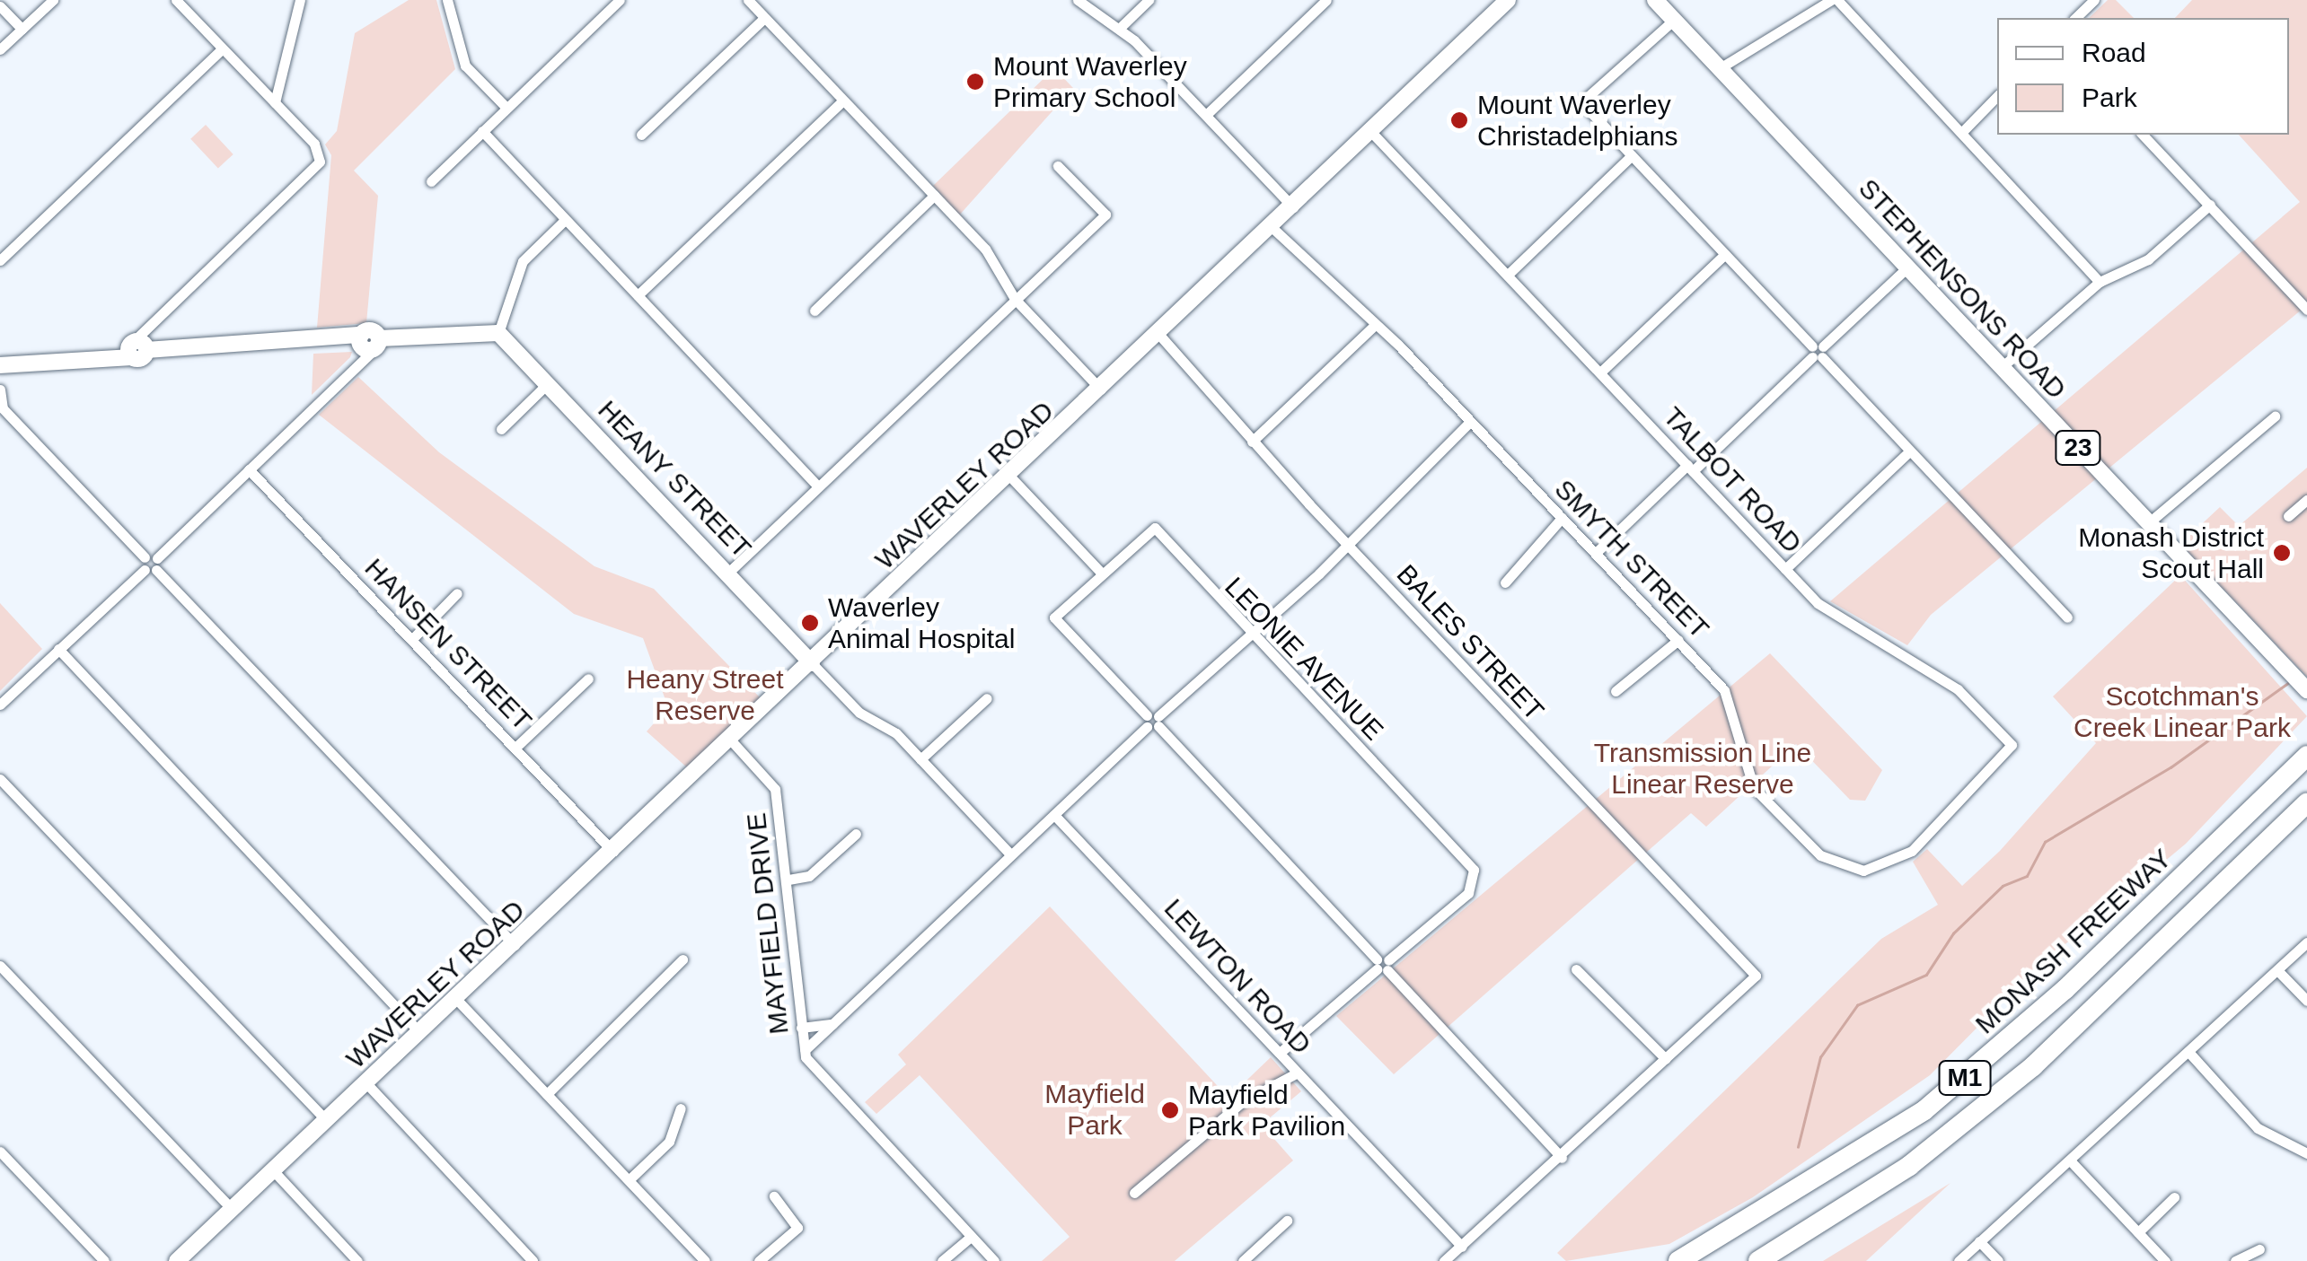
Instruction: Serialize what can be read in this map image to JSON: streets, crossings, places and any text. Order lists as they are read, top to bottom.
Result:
{
  "streets": {
    "highway": ["MONASH FREEWAY", "M1"],
    "main road": [
      "STEPHENSONS ROAD",
      "23",
      "HEANY STREET",
      "WAVERLEY ROAD"
    ],
    "street": [
      "TALBOT ROAD",
      "SMYTH STREET",
      "BALES STREET",
      "HANSEN STREET",
      "LEONIE AVENUE",
      "MAYFIELD DRIVE",
      "LEWTON ROAD"
    ]
  },
  "crossings": [
    ["HEANY STREET", "WAVERLEY ROAD"],
    ["TALBOT ROAD", "WAVERLEY ROAD"],
    ["TALBOT ROAD", "SMYTH STREET"],
    ["WAVERLEY ROAD", "SMYTH STREET"],
    ["WAVERLEY ROAD", "BALES STREET"],
    ["WAVERLEY ROAD", "HANSEN STREET"],
    ["WAVERLEY ROAD", "MAYFIELD DRIVE"]
  ],
  "parks": [
    "Heany Street Reserve",
    "Scotchman's Creek Linear Park",
    "Transmission Line Linear Reserve",
    "Mayfield Park"
  ],
  "places": [
    "Mount Waverley Primary School",
    "Mount Waverley Christadelphians",
    "Monash District Scout Hall",
    "Waverley Animal Hospital",
    "Mayfield Park Pavilion"
  ],
  "legend": ["Road", "Park"]
}
